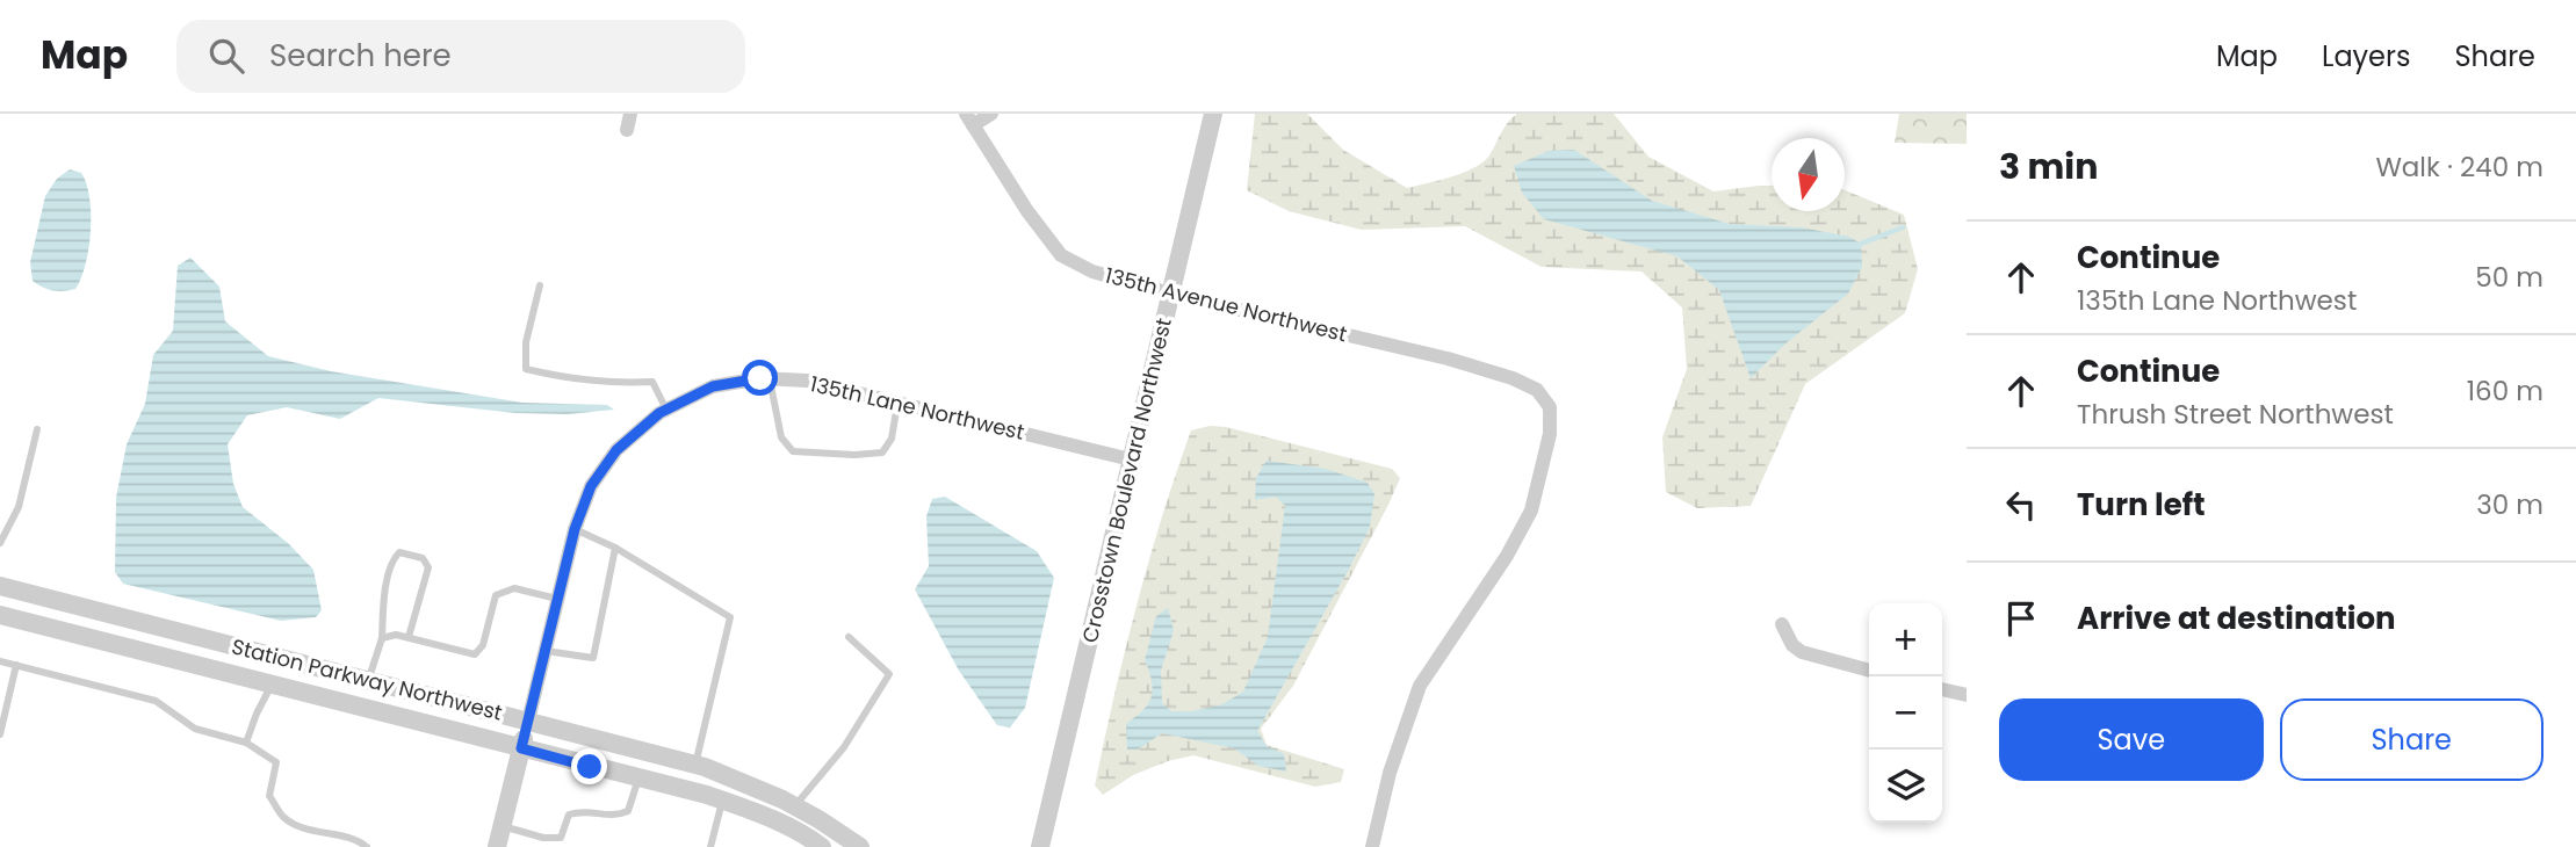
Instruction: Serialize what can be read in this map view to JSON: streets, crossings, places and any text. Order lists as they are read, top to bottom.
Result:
{
  "streets": {
    "street": [
      "135th Avenue Northwest",
      "135th Lane Northwest",
      "Crosstown Boulevard Northwest",
      "Station Parkway Northwest"
    ]
  },
  "crossings": [
    ["135th Avenue Northwest", "Crosstown Boulevard Northwest"],
    ["135th Lane Northwest", "Crosstown Boulevard Northwest"],
    ["135th Lane Northwest", "Station Parkway Northwest"]
  ],
  "north": "bottom",
  "page": {
    "header": "Map",
    "search": "Search here",
    "nav": ["Map", "Layers", "Share"],
    "heading": ["3 min", "Walk · 240 m"],
    "list": [
      ["Continue", "135th Lane Northwest", "50 m"],
      ["Continue", "Thrush Street Northwest", "160 m"],
      ["Turn left", "30 m"],
      "Arrive at destination"
    ],
    "map_buttons": ["+", "−"],
    "buttons": ["Save", "Share"]
  }
}
